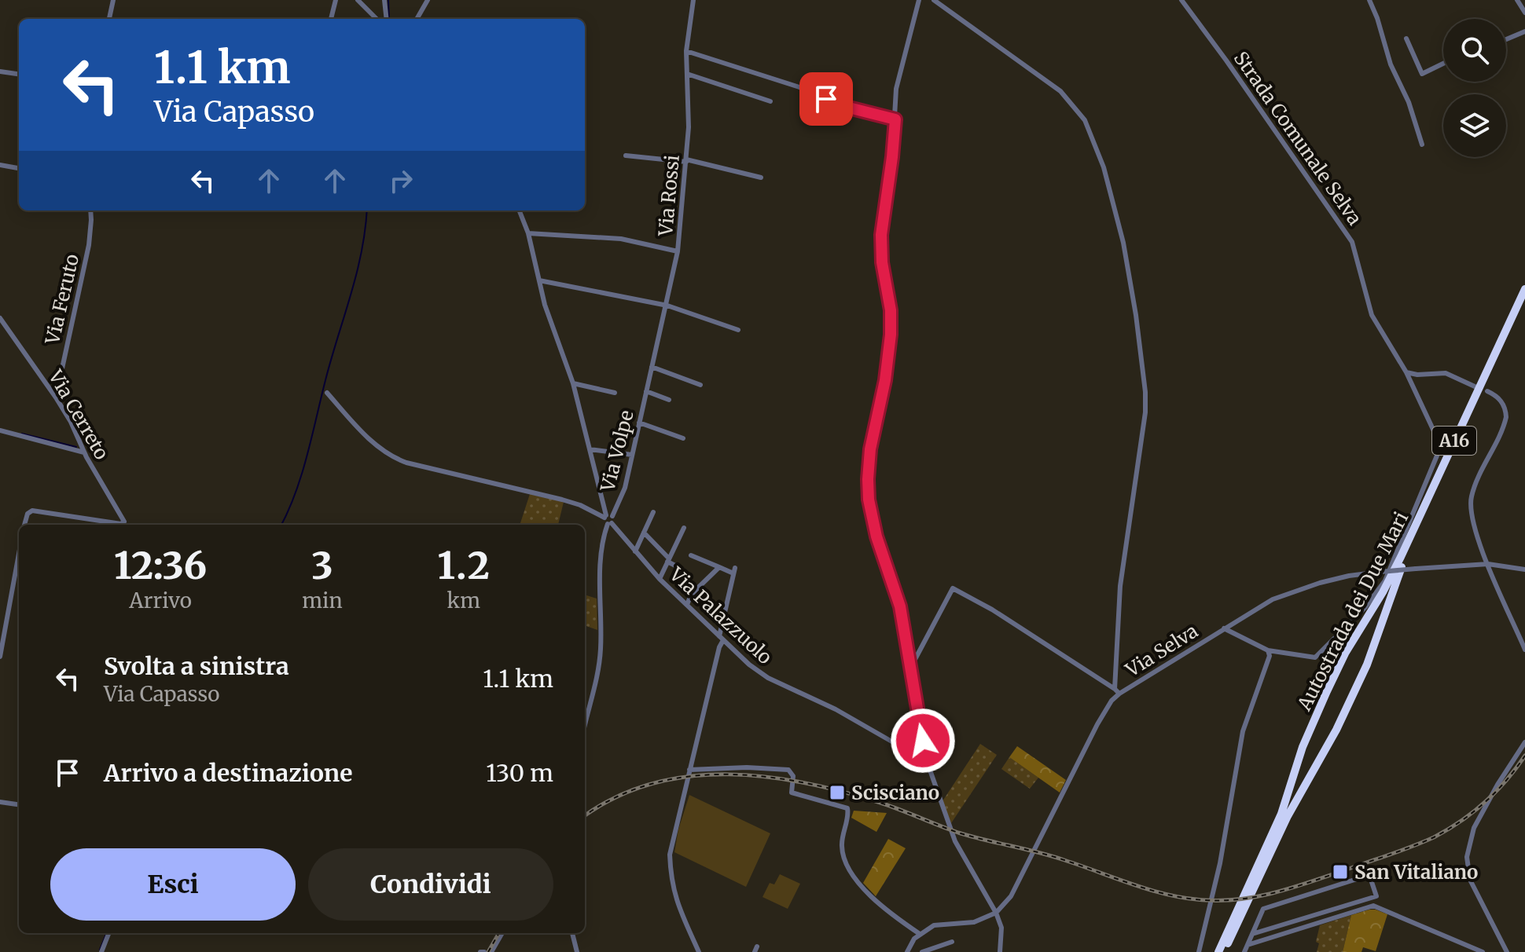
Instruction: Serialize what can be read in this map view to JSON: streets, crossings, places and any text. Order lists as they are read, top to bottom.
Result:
{
  "streets": {
    "highway": ["A16", "Autostrada dei Due Mari"],
    "street": [
      "Strada Comunale Selva",
      "Via Rossi",
      "Via Feruto",
      "Via Cerreto",
      "Via Volpe",
      "Via Palazzuolo",
      "Via Selva"
    ]
  },
  "crossings": [
    ["Strada Comunale Selva", "Via Selva"],
    ["Via Rossi", "Via Volpe"],
    ["Via Feruto", "Via Cerreto"],
    ["Via Volpe", "Via Palazzuolo"]
  ],
  "places": {
    "transit": ["Scisciano", "San Vitaliano"]
  },
  "page": {
    "turn": ["1.1 km", "Via Capasso"],
    "eta": [
      "12:36",
      "Arrivo",
      "3",
      "min",
      "1.2",
      "km"
    ],
    "list": [
      {
        "name": "Svolta a sinistra",
        "note": "Via Capasso",
        "value": "1.1 km"
      },
      {
        "name": "Arrivo a destinazione",
        "value": "130 m"
      }
    ],
    "buttons": ["Esci", "Condividi"]
  }
}
